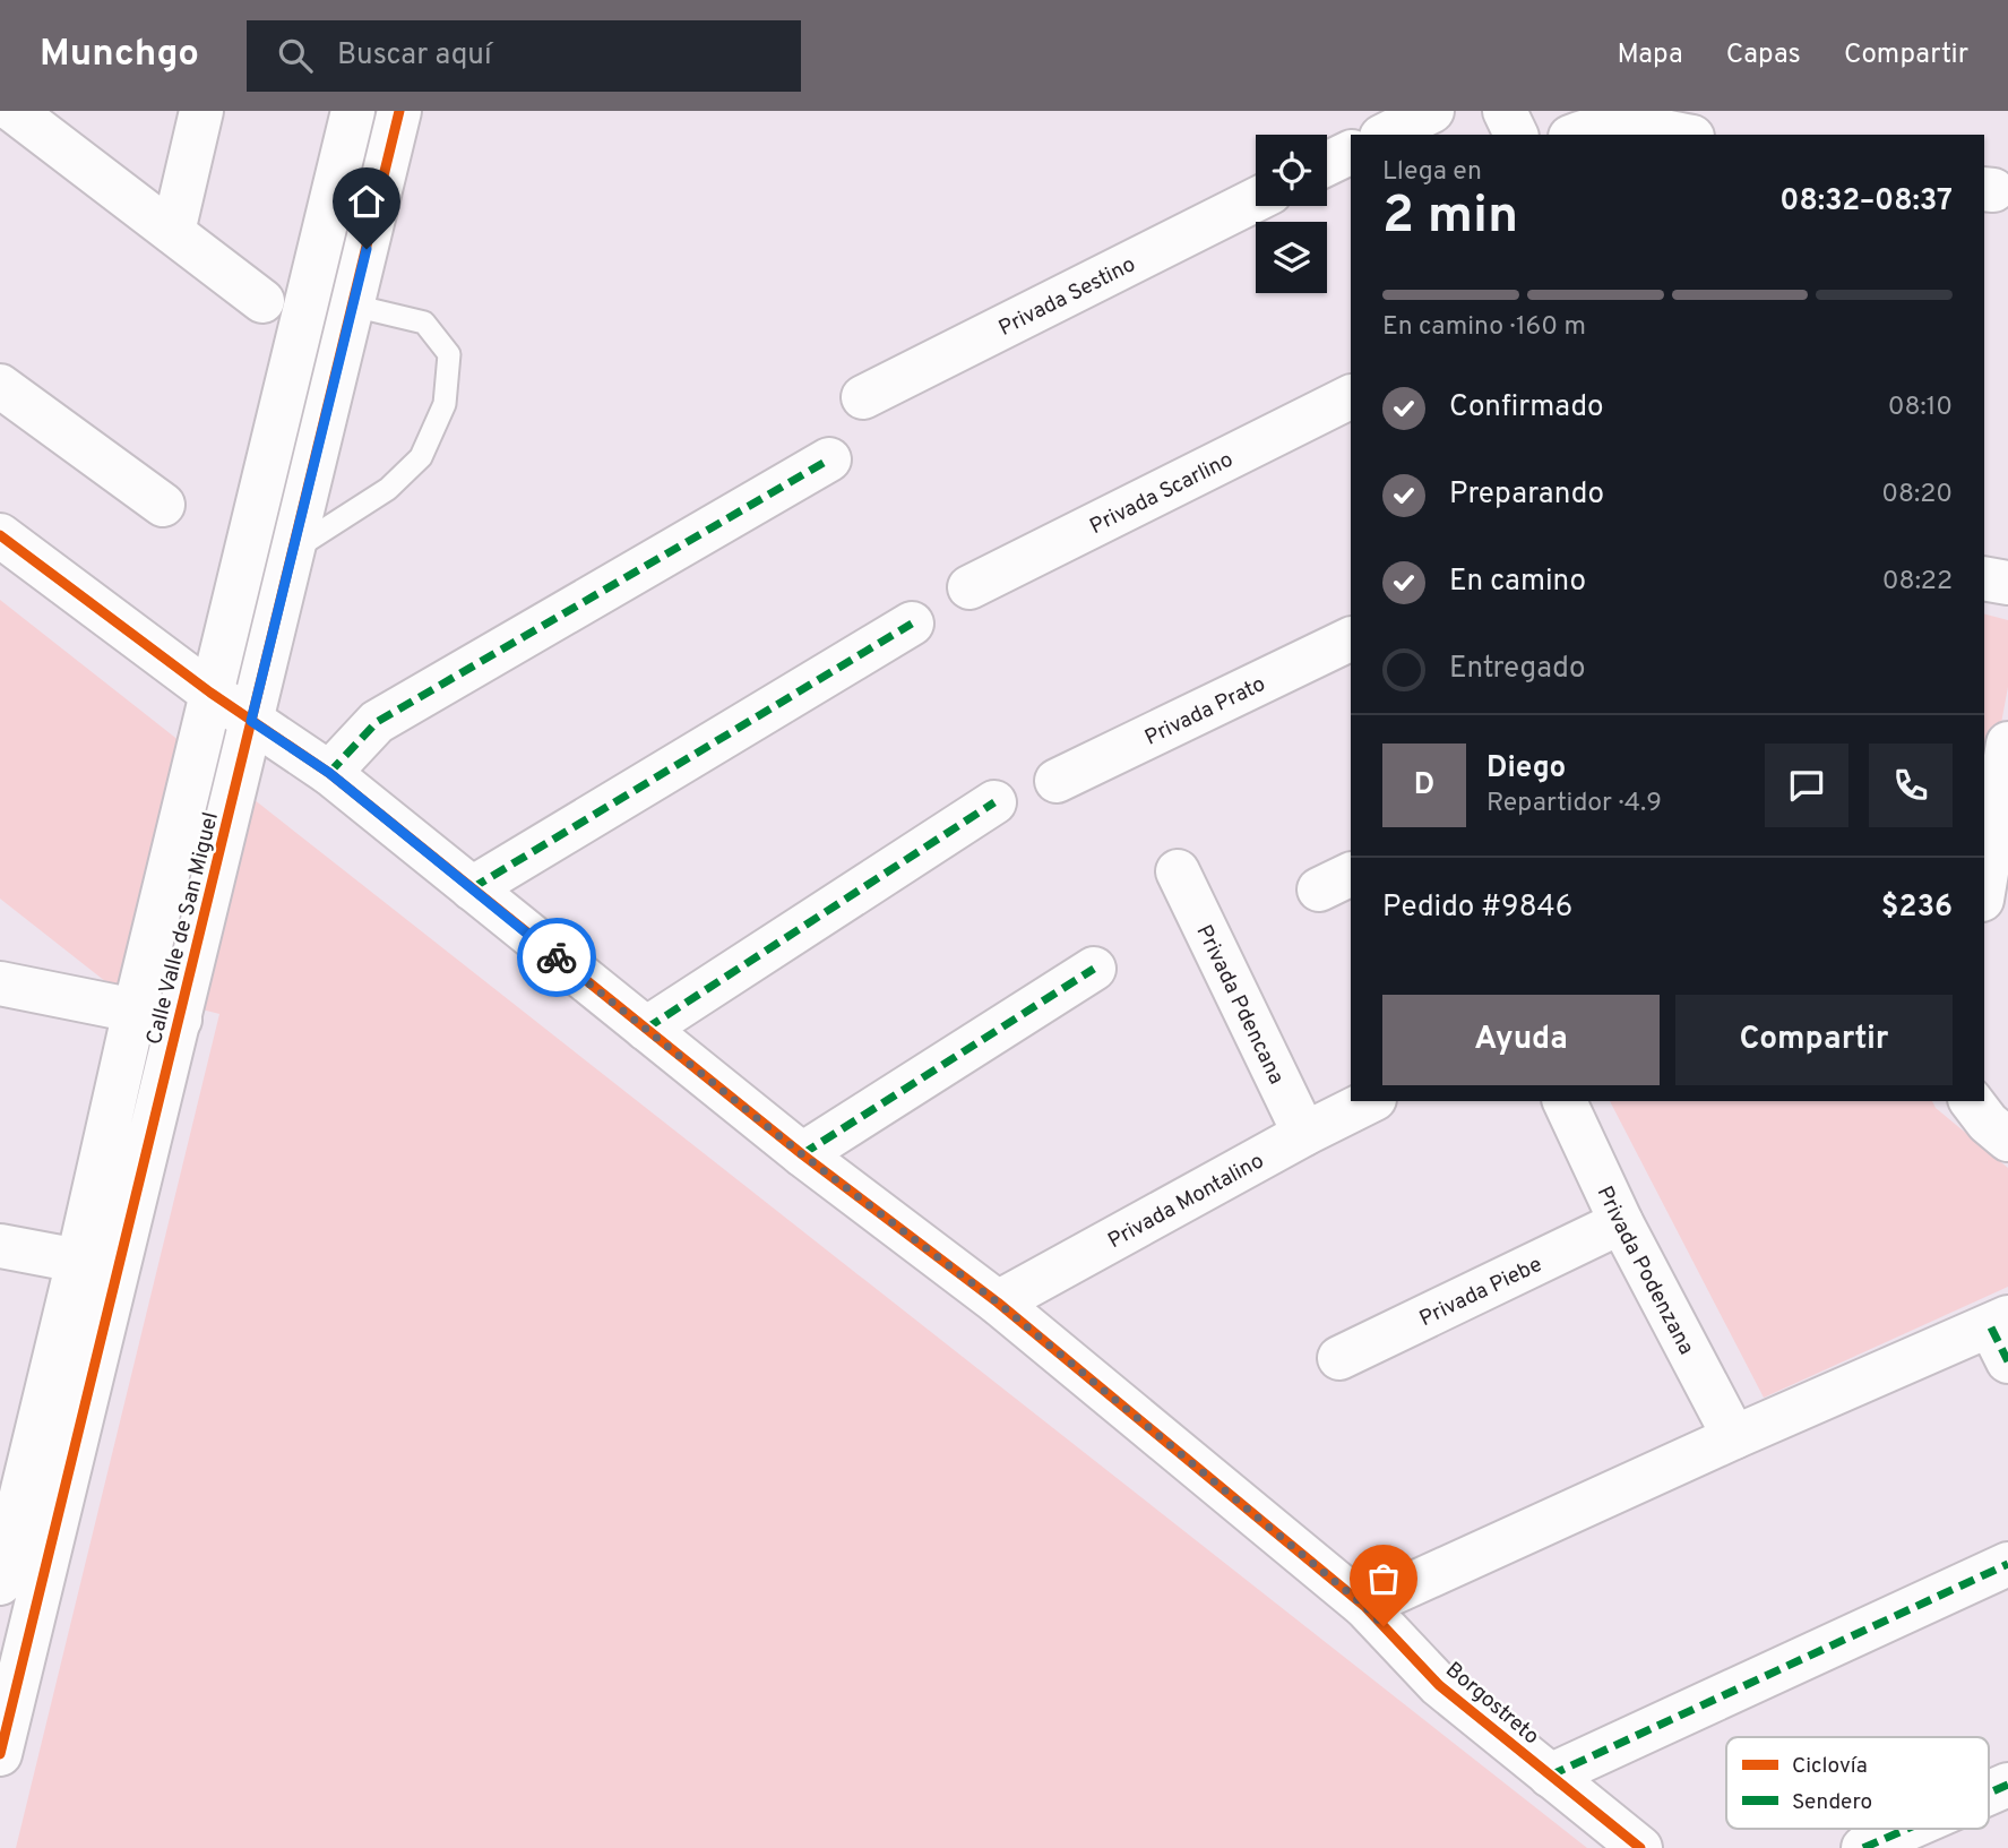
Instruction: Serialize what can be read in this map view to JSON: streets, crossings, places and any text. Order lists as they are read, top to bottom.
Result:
{
  "streets": {
    "street": [
      "Privada Sestino",
      "Privada Scarlino",
      "Privada Prato",
      "Calle Valle de San Miguel",
      "Privada Pdencana",
      "Privada Montalino",
      "Privada Podenzana",
      "Privada Piebe",
      "Borgostreto"
    ]
  },
  "crossings": [
    ["Calle Valle de San Miguel", "Borgostreto"],
    ["Privada Pdencana", "Privada Montalino"],
    ["Privada Montalino", "Borgostreto"],
    ["Privada Podenzana", "Privada Piebe"]
  ],
  "legend": ["Ciclovía", "Sendero"],
  "page": {
    "header": "Munchgo",
    "search": "Buscar aquí",
    "nav": ["Mapa", "Capas", "Compartir"],
    "heading": ["2 min", "Llega en", "08:32–08:37"],
    "panel": [
      "Diego",
      "Repartidor · 4.9",
      "Pedido #9846",
      "$236"
    ],
    "bar": "En camino · 160 m",
    "list": [
      ["Confirmado", "08:10"],
      ["Preparando", "08:20"],
      ["En camino", "08:22"],
      "Entregado"
    ],
    "round": "D",
    "buttons": ["Ayuda", "Compartir"]
  }
}
